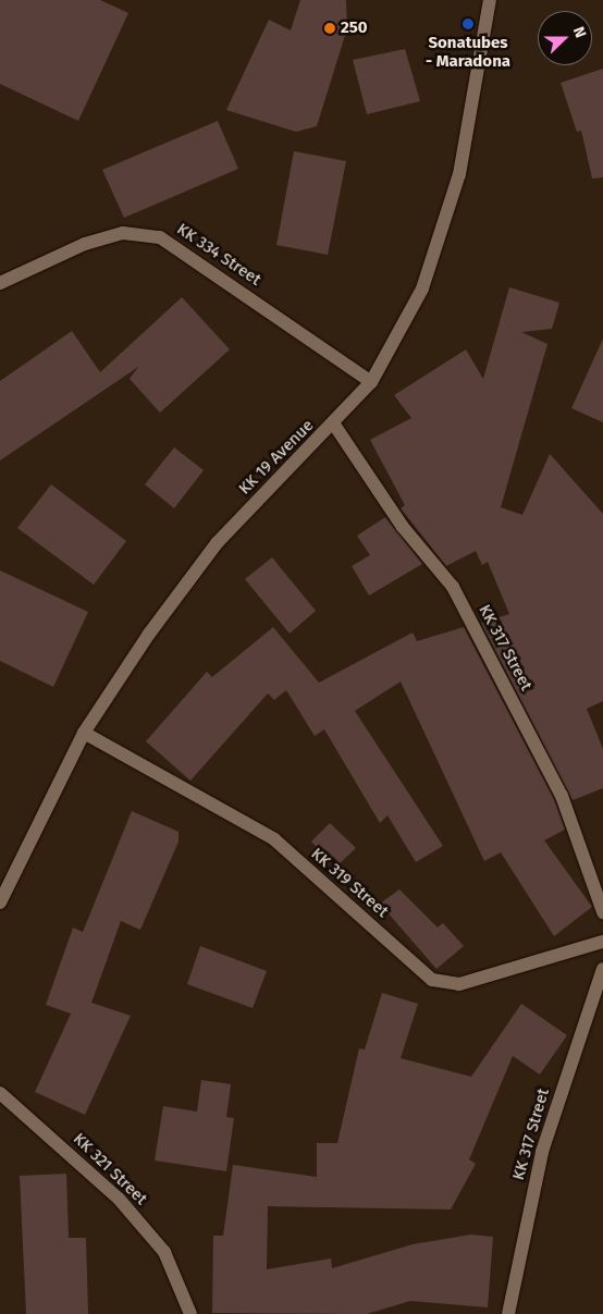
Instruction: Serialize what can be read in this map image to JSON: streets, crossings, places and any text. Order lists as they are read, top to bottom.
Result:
{
  "streets": {
    "street": [
      "KK 334 Street",
      "KK 19 Avenue",
      "KK 317 Street",
      "KK 319 Street",
      "KK 321 Street"
    ]
  },
  "crossings": [
    ["KK 334 Street", "KK 19 Avenue"],
    ["KK 19 Avenue", "KK 317 Street"],
    ["KK 19 Avenue", "KK 319 Street"]
  ],
  "places": ["Sonatubes - Maradona", "250"],
  "north": "right"
}
